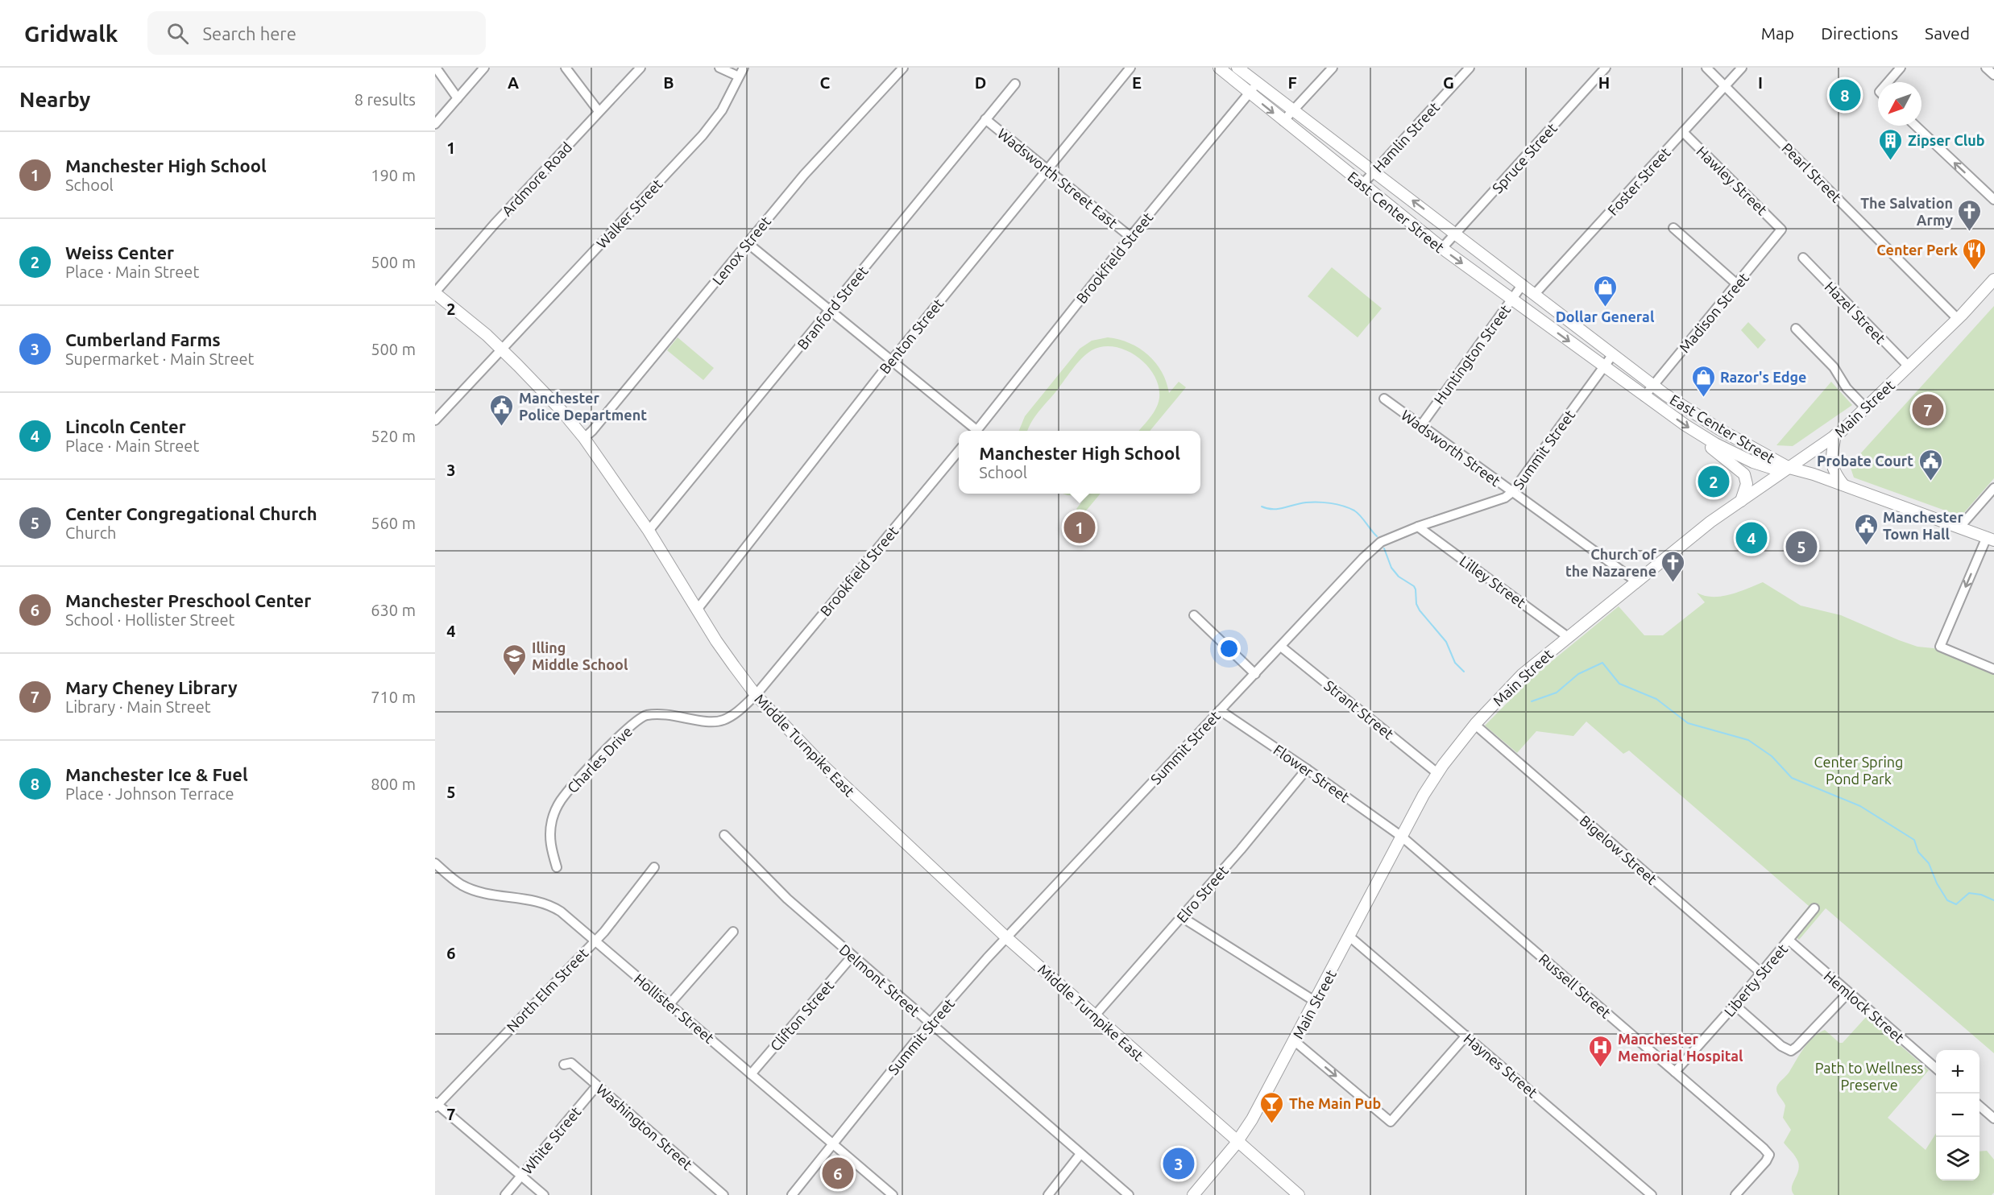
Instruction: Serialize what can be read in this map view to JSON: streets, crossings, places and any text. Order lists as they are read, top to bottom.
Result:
{
  "streets": {
    "main road": ["East Center Street", "Main Street", "Middle Turnpike East"],
    "street": [
      "Hamlin Street",
      "Spruce Street",
      "Pearl Street",
      "Wadsworth Street East",
      "Ardmore Road",
      "Hawley Street",
      "Foster Street",
      "Walker Street",
      "Lenox Street",
      "Brookfield Street",
      "Branford Street",
      "Madison Street",
      "Hazel Street",
      "Benton Street",
      "Huntington Street",
      "Wadsworth Street",
      "Summit Street",
      "Lilley Street",
      "Strant Street",
      "Charles Drive",
      "Flower Street",
      "Bigelow Street",
      "Elro Street",
      "Delmont Street",
      "Liberty Street",
      "Russell Street",
      "North Elm Street",
      "Hemlock Street",
      "Hollister Street",
      "Clifton Street",
      "Haynes Street",
      "Washington Street",
      "White Street"
    ]
  },
  "crossings": [
    ["Hamlin Street", "East Center Street"],
    ["Spruce Street", "East Center Street"],
    ["Pearl Street", "Foster Street"],
    ["Pearl Street", "Main Street"],
    ["Wadsworth Street East", "Brookfield Street"],
    ["Wadsworth Street East", "Branford Street"],
    ["Wadsworth Street East", "Benton Street"],
    ["Ardmore Road", "Middle Turnpike East"],
    ["Hawley Street", "Foster Street"],
    ["Hawley Street", "Madison Street"],
    ["Foster Street", "East Center Street"],
    ["East Center Street", "Brookfield Street"],
    ["East Center Street", "Madison Street"],
    ["East Center Street", "Huntington Street"],
    ["East Center Street", "Main Street"],
    ["East Center Street", "Summit Street"],
    ["Walker Street", "Middle Turnpike East"],
    ["Lenox Street", "Middle Turnpike East"],
    ["Brookfield Street", "Middle Turnpike East"],
    ["Brookfield Street", "Charles Drive"],
    ["Branford Street", "Middle Turnpike East"],
    ["Hazel Street", "Main Street"],
    ["Benton Street", "Middle Turnpike East"],
    ["Huntington Street", "Wadsworth Street"],
    ["Main Street", "Wadsworth Street"],
    ["Main Street", "Lilley Street"],
    ["Main Street", "Strant Street"],
    ["Main Street", "Middle Turnpike East"],
    ["Main Street", "Flower Street"],
    ["Main Street", "Bigelow Street"],
    ["Main Street", "Russell Street"],
    ["Main Street", "Haynes Street"],
    ["Wadsworth Street", "Summit Street"],
    ["Summit Street", "Lilley Street"],
    ["Summit Street", "Strant Street"],
    ["Summit Street", "Middle Turnpike East"],
    ["Summit Street", "Flower Street"],
    ["Summit Street", "Delmont Street"],
    ["Summit Street", "Hollister Street"],
    ["Middle Turnpike East", "Charles Drive"],
    ["Middle Turnpike East", "Elro Street"],
    ["Flower Street", "Elro Street"],
    ["Flower Street", "Russell Street"],
    ["Bigelow Street", "Liberty Street"],
    ["Delmont Street", "Clifton Street"],
    ["Liberty Street", "Russell Street"],
    ["Liberty Street", "Hemlock Street"],
    ["North Elm Street", "Hollister Street"],
    ["Hollister Street", "Clifton Street"],
    ["Washington Street", "White Street"]
  ],
  "parks": ["Center Spring Pond Park", "Path to Wellness Preserve"],
  "places": {
    "building": ["Zipser Club"],
    "church": ["The Salvation Army", "Church of the Nazarene"],
    "restaurant": ["Center Perk"],
    "shop": ["Dollar General", "Razor's Edge"],
    "public building": ["Manchester Police Department", "Probate Court", "Manchester Town Hall"],
    "school or university": ["Illing Middle School"],
    "hospital": ["Manchester Memorial Hospital"],
    "bar": ["The Main Pub"]
  },
  "north": "bottom left",
  "page": {
    "header": "Gridwalk",
    "search": "Search here",
    "nav": ["Map", "Directions", "Saved"],
    "heading": ["Nearby", "8 results"],
    "pins": [
      "8",
      "7",
      "2",
      "1",
      "4",
      "5",
      "3",
      "6"
    ],
    "list": [
      {
        "mark": "1",
        "name": "Manchester High School",
        "note": "School",
        "value": "190 m"
      },
      {
        "mark": "2",
        "name": "Weiss Center",
        "note": "Place · Main Street",
        "value": "500 m"
      },
      {
        "mark": "3",
        "name": "Cumberland Farms",
        "note": "Supermarket · Main Street",
        "value": "500 m"
      },
      {
        "mark": "4",
        "name": "Lincoln Center",
        "note": "Place · Main Street",
        "value": "520 m"
      },
      {
        "mark": "5",
        "name": "Center Congregational Church",
        "note": "Church",
        "value": "560 m"
      },
      {
        "mark": "6",
        "name": "Manchester Preschool Center",
        "note": "School · Hollister Street",
        "value": "630 m"
      },
      {
        "mark": "7",
        "name": "Mary Cheney Library",
        "note": "Library · Main Street",
        "value": "710 m"
      },
      {
        "mark": "8",
        "name": "Manchester Ice & Fuel",
        "note": "Place · Johnson Terrace",
        "value": "800 m"
      }
    ],
    "popup": ["Manchester High School", "School"],
    "map_buttons": ["+", "−"]
  },
  "grid": {
    "columns": [
      "A",
      "B",
      "C",
      "D",
      "E",
      "F",
      "G",
      "H",
      "I"
    ],
    "rows": [
      "1",
      "2",
      "3",
      "4",
      "5",
      "6",
      "7"
    ]
  }
}
